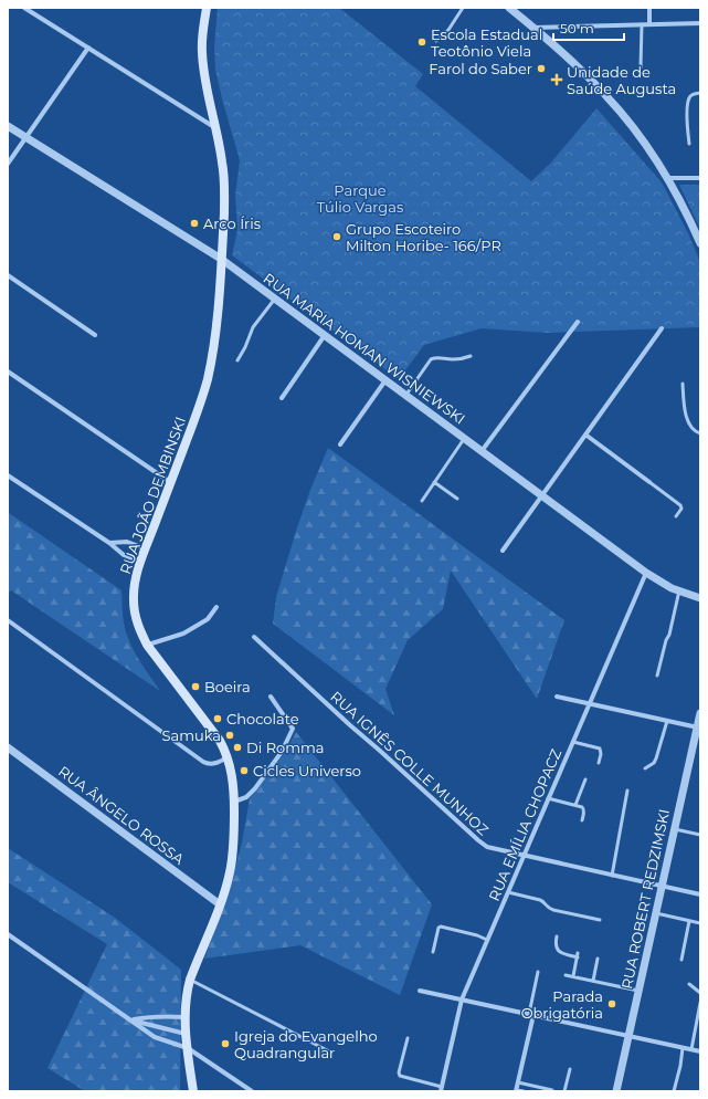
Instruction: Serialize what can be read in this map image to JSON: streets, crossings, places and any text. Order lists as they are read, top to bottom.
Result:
{
  "streets": {
    "main road": ["RUA JOÃO DEMBINSKI"],
    "street": [
      "RUA MARIA HOMAN WISNIEWSKI",
      "RUA IGNÊS COLLE MUNHOZ",
      "RUA ÂNGELO ROSSA",
      "RUA EMÍLIA CHOPACZ",
      "RUA ROBERT REDZIMSKI"
    ]
  },
  "crossings": [
    ["RUA MARIA HOMAN WISNIEWSKI", "RUA JOÃO DEMBINSKI"],
    ["RUA MARIA HOMAN WISNIEWSKI", "RUA EMÍLIA CHOPACZ"],
    ["RUA JOÃO DEMBINSKI", "RUA ÂNGELO ROSSA"],
    ["RUA IGNÊS COLLE MUNHOZ", "RUA EMÍLIA CHOPACZ"],
    ["RUA IGNÊS COLLE MUNHOZ", "RUA ROBERT REDZIMSKI"]
  ],
  "parks": ["Parque Túlio Vargas"],
  "places": {
    "other": [
      "Escola Estadual Teotônio Viela",
      "Farol do Saber",
      "Arco Íris",
      "Grupo Escoteiro Milton Horibe- 166/PR",
      "Boeira",
      "Chocolate",
      "Samuka",
      "Di Romma",
      "Cicles Universo",
      "Parada Obrigatória",
      "Igreja do Evangelho Quadrangular"
    ],
    "health": ["Unidade de Saúde Augusta"]
  },
  "scale_bar": "50 m"
}
